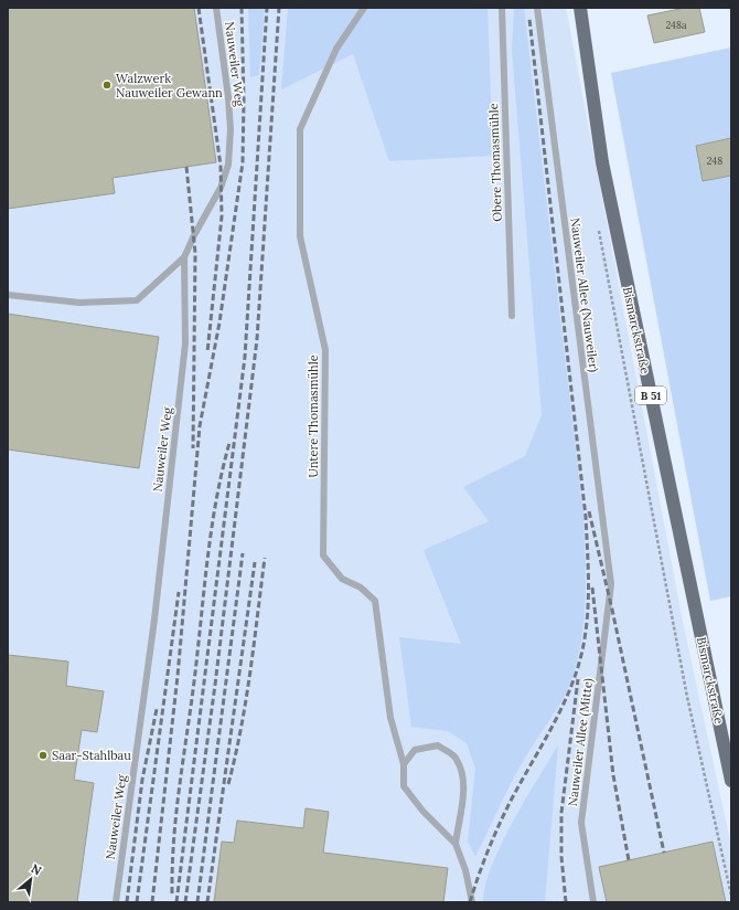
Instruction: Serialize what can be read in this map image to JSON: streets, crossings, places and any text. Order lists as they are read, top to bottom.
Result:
{
  "streets": {
    "main road": ["Bismarckstraße", "B 51"],
    "lane": [
      "Nauweiler Weg",
      "Obere Thomasmühle",
      "Nauweiler Allee (Nauweiler)",
      "Untere Thomasmühle",
      "Nauweiler Allee (Mitte)"
    ]
  },
  "crossings": [
    ["Nauweiler Allee (Nauweiler)", "Nauweiler Allee (Mitte)"]
  ],
  "places": ["Walzwerk Nauweiler Gewann", "Saar-Stahlbau"],
  "house_numbers": ["248a", "248"],
  "north": "top right"
}
